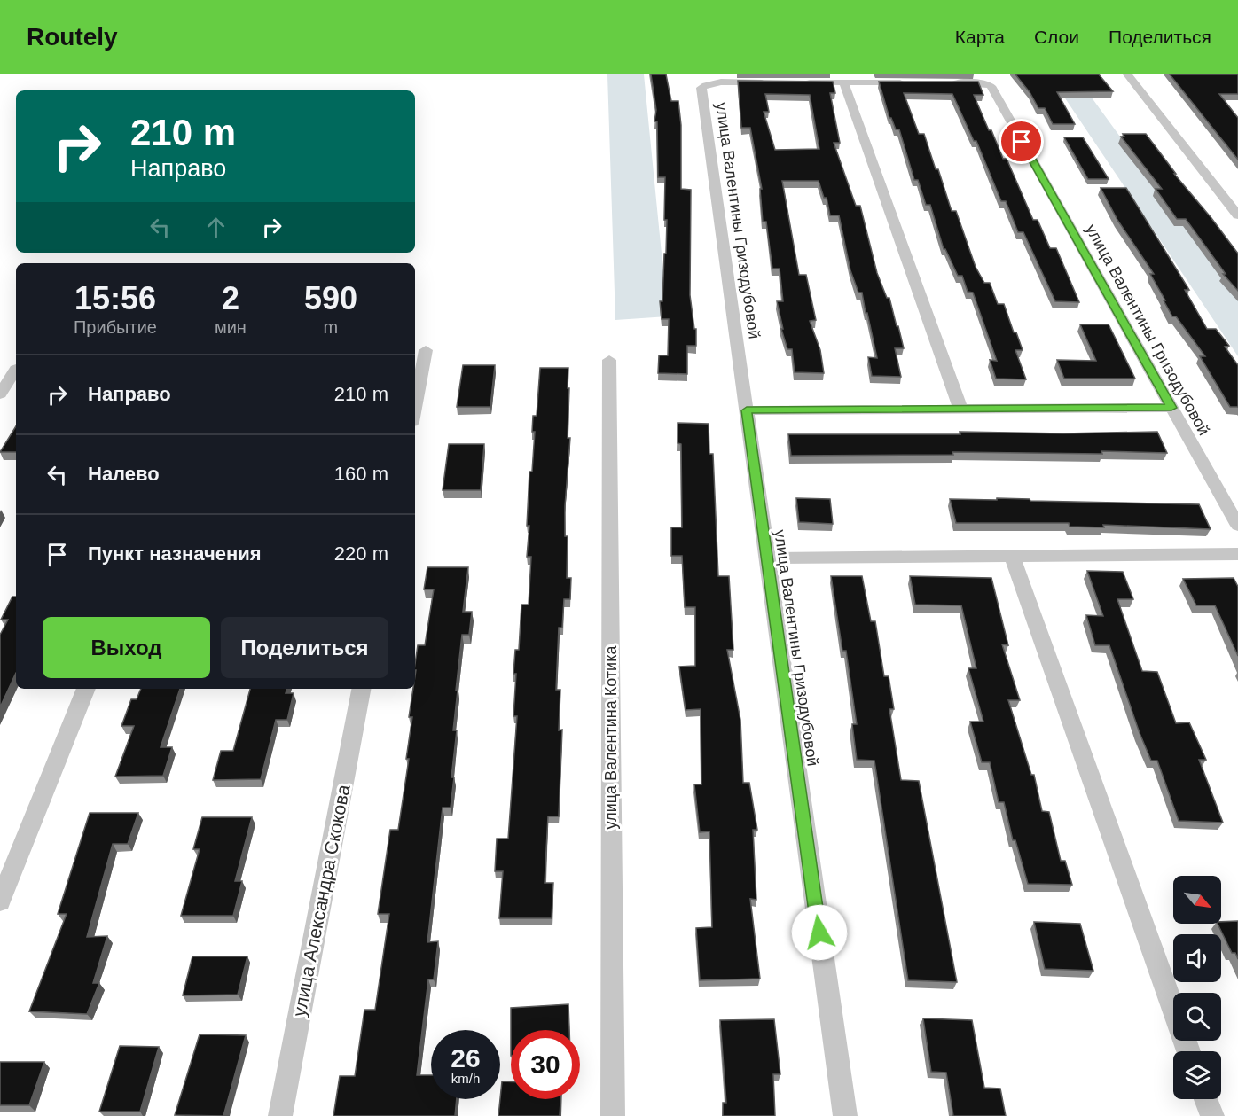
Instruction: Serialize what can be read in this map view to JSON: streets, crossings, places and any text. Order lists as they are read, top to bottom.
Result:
{
  "streets": {
    "street": ["улица Валентины Гризодубовой", "улица Валентина Котика", "улица Александра Скокова"]
  },
  "north": "bottom right",
  "page": {
    "header": "Routely",
    "nav": ["Карта", "Слои", "Поделиться"],
    "turn": ["210 m", "Направо"],
    "eta": [
      "15:56",
      "Прибытие",
      "2",
      "мин",
      "590",
      "m"
    ],
    "list": [
      {
        "name": "Направо",
        "value": "210 m"
      },
      {
        "name": "Налево",
        "value": "160 m"
      },
      {
        "name": "Пункт назначения",
        "value": "220 m"
      }
    ],
    "buttons": ["Выход", "Поделиться"],
    "speed": "26 km/h",
    "limit": "30"
  }
}
